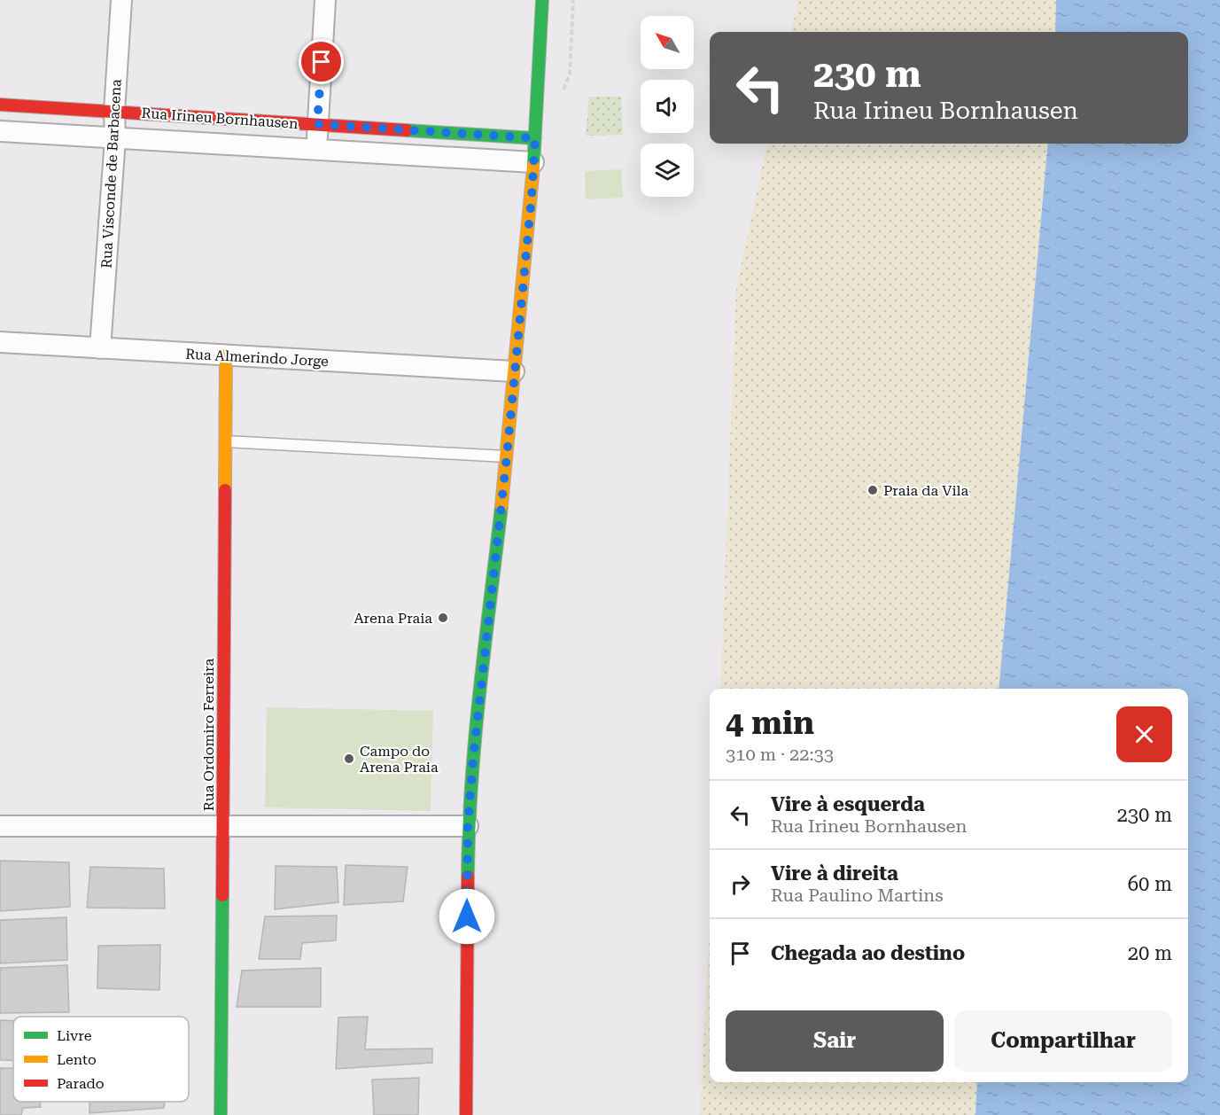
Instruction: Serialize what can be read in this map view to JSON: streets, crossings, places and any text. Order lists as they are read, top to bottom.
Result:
{
  "streets": {
    "street": [
      "Rua Irineu Bornhausen",
      "Rua Visconde de Barbacena",
      "Rua Almerindo Jorge",
      "Rua Ordomiro Ferreira"
    ]
  },
  "crossings": [
    ["Rua Irineu Bornhausen", "Rua Visconde de Barbacena"],
    ["Rua Visconde de Barbacena", "Rua Almerindo Jorge"],
    ["Rua Almerindo Jorge", "Rua Ordomiro Ferreira"]
  ],
  "places": ["Praia da Vila", "Arena Praia", "Campo do Arena Praia"],
  "legend": ["Livre", "Lento", "Parado"],
  "north": "top left",
  "page": {
    "turn": ["230 m", "Rua Irineu Bornhausen"],
    "heading": ["4 min", "310 m · 22:33"],
    "list": [
      {
        "name": "Vire à esquerda",
        "note": "Rua Irineu Bornhausen",
        "value": "230 m"
      },
      {
        "name": "Vire à direita",
        "note": "Rua Paulino Martins",
        "value": "60 m"
      },
      {
        "name": "Chegada ao destino",
        "value": "20 m"
      }
    ],
    "buttons": ["Sair", "Compartilhar"]
  }
}
